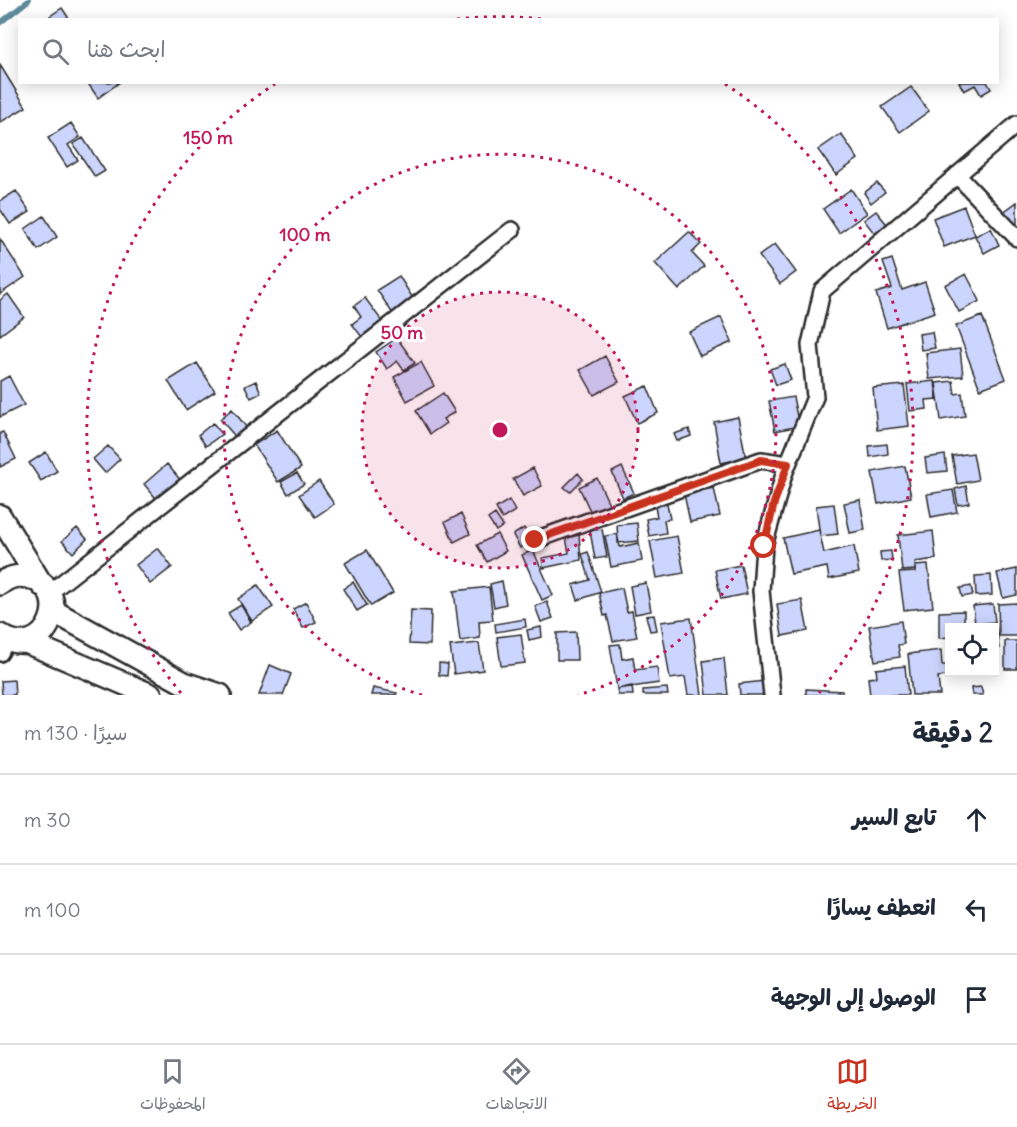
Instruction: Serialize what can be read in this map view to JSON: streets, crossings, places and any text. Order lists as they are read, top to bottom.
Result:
{
  "page": {
    "search": "ابحث هنا",
    "heading": ["2 دقيقة", "سيرًا · 130 m"],
    "list": [
      ["تابع السير", "30 m"],
      ["انعطف يسارًا", "100 m"],
      "الوصول إلى الوجهة"
    ],
    "nav": ["الخريطة", "الاتجاهات", "المحفوظات"]
  },
  "rings": ["150 m", "100 m", "50 m"]
}
